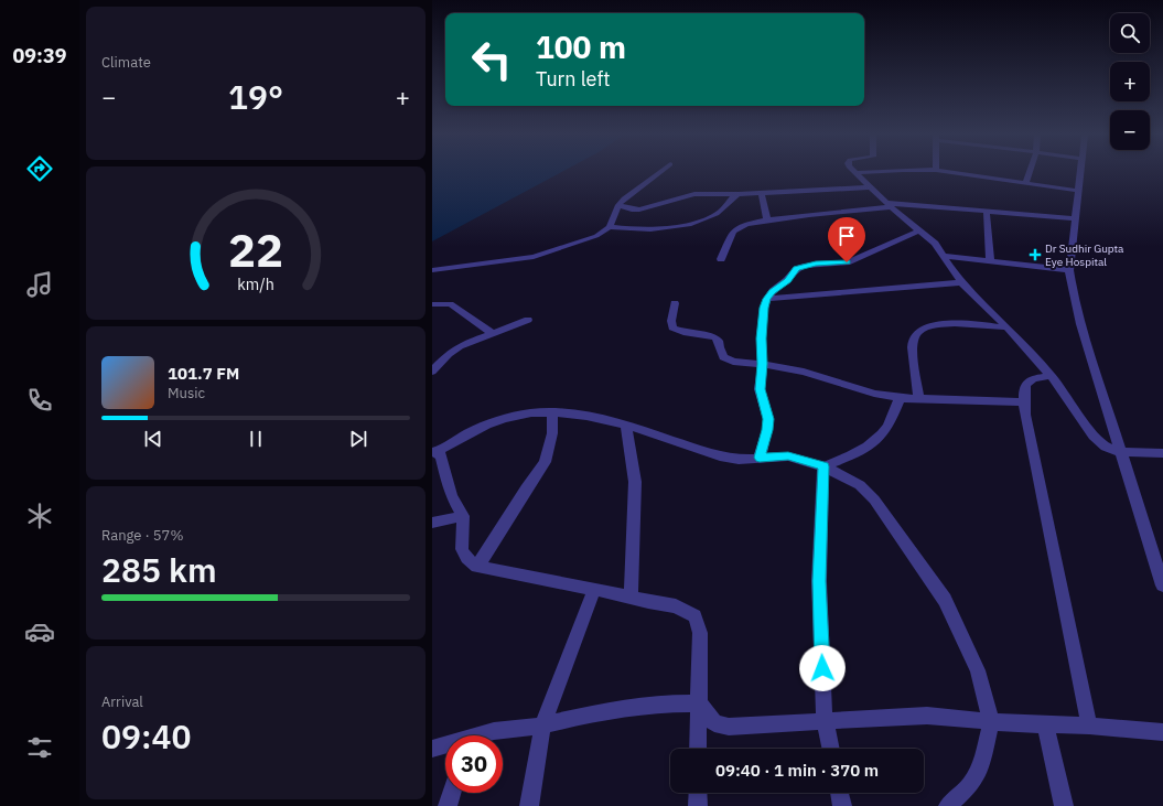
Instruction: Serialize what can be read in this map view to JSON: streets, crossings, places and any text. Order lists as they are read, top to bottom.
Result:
{
  "places": {
    "health": ["Dr Sudhir Gupta Eye Hospital"]
  },
  "page": {
    "tabs": "09:39",
    "tile": [
      "Climate",
      ["Range · 57%", "285 km"],
      ["Arrival", "09:40"]
    ],
    "map_buttons": ["+", "−"],
    "turn": ["100 m", "Turn left"],
    "heat": ["−", "19°", "+"],
    "song": ["101.7 FM", "Music"],
    "limit": "30",
    "trip": "09:40 · 1 min · 370 m",
    "gauge": ["22", "km/h"]
  }
}
